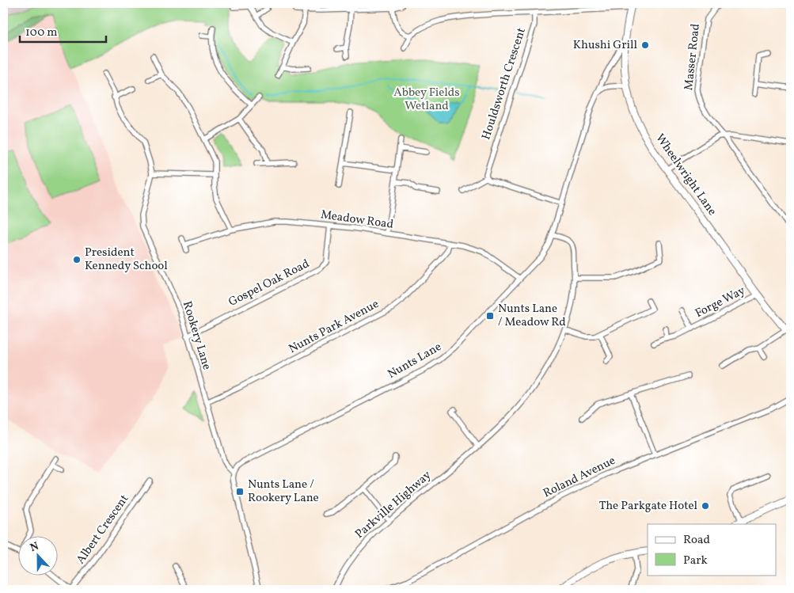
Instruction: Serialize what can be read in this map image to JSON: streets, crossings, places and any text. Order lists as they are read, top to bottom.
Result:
{
  "streets": {
    "street": [
      "Masser Road",
      "Houldsworth Crescent",
      "Wheelwright Lane",
      "Meadow Road",
      "Gospel Oak Road",
      "Forge Way",
      "Nunts Park Avenue",
      "Rookery Lane",
      "Nunts Lane",
      "Roland Avenue",
      "Parkville Highway",
      "Albert Crescent"
    ]
  },
  "crossings": [
    ["Wheelwright Lane", "Forge Way"],
    ["Wheelwright Lane", "Nunts Lane"],
    ["Meadow Road", "Gospel Oak Road"],
    ["Meadow Road", "Nunts Park Avenue"],
    ["Meadow Road", "Nunts Lane"],
    ["Gospel Oak Road", "Rookery Lane"],
    ["Nunts Park Avenue", "Rookery Lane"],
    ["Rookery Lane", "Nunts Lane"],
    ["Nunts Lane", "Parkville Highway"]
  ],
  "parks": ["Abbey Fields Wetland"],
  "places": {
    "other": ["Khushi Grill", "President Kennedy School", "The Parkgate Hotel"],
    "transit": ["Nunts Lane / Meadow Rd", "Nunts Lane / Rookery Lane"]
  },
  "legend": ["Road", "Park"],
  "scale_bar": "100 m",
  "north": "top"
}
